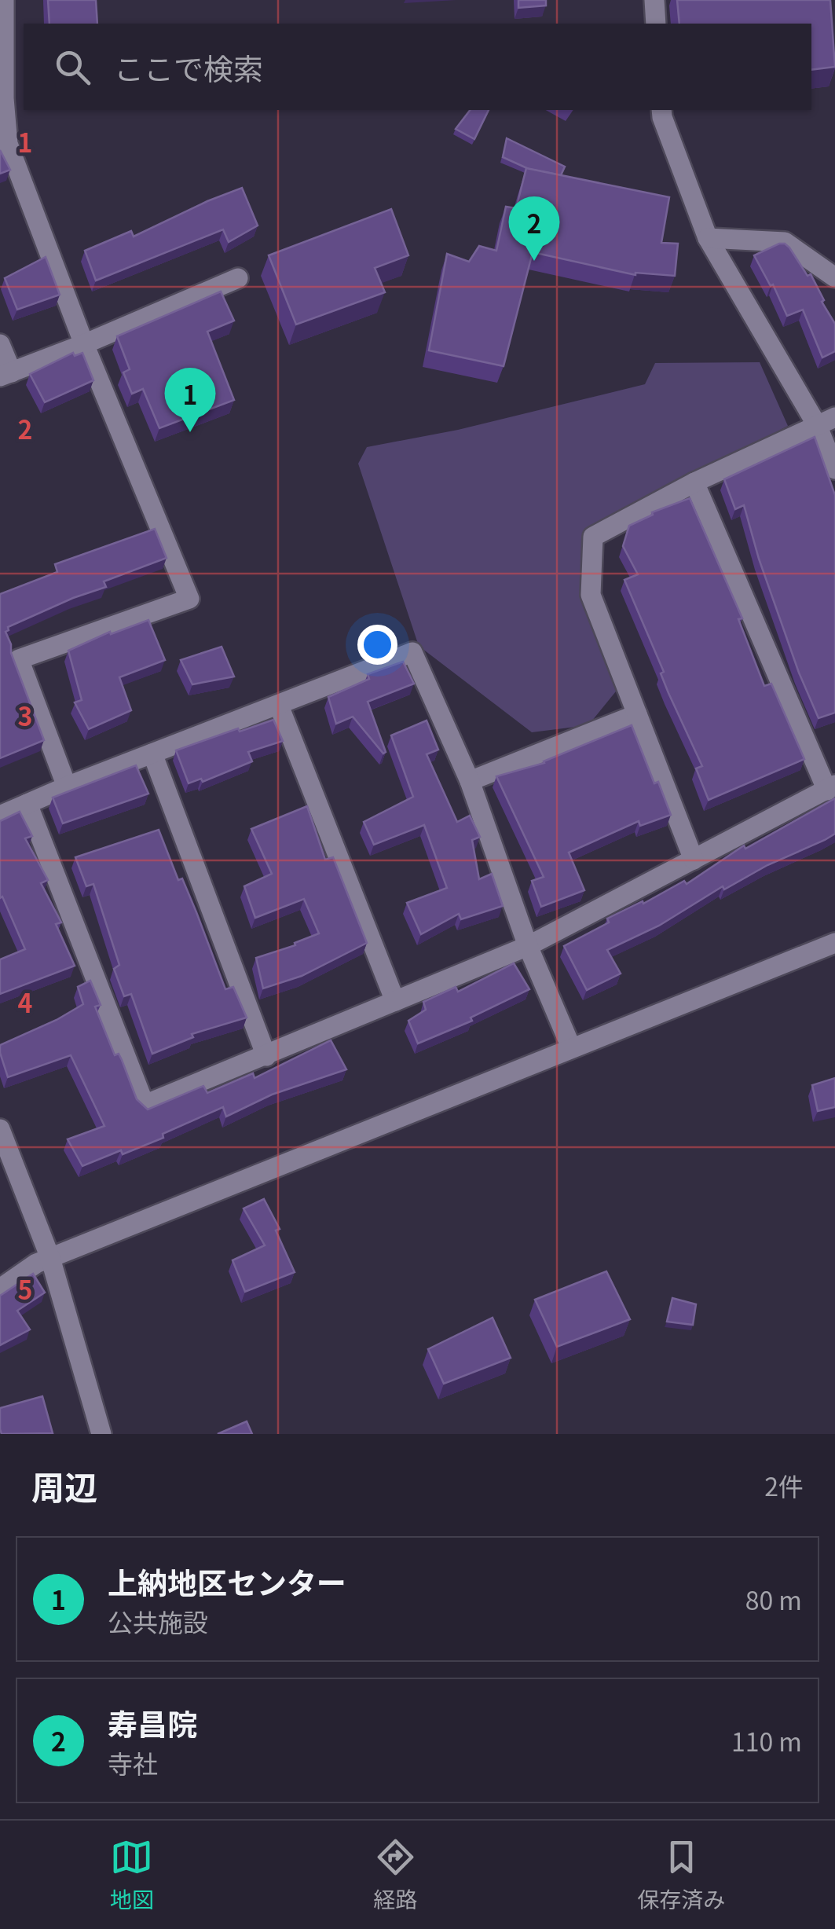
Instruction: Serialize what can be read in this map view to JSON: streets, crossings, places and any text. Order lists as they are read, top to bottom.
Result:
{
  "page": {
    "search": "ここで検索",
    "pins": ["2", "1"],
    "heading": ["周辺", "2件"],
    "list": [
      {
        "mark": "1",
        "name": "上納地区センター",
        "note": "公共施設",
        "value": "80 m"
      },
      {
        "mark": "2",
        "name": "寿昌院",
        "note": "寺社",
        "value": "110 m"
      }
    ],
    "nav": ["地図", "経路", "保存済み"]
  },
  "grid": {
    "rows": [
      "1",
      "2",
      "3",
      "4",
      "5"
    ]
  }
}
